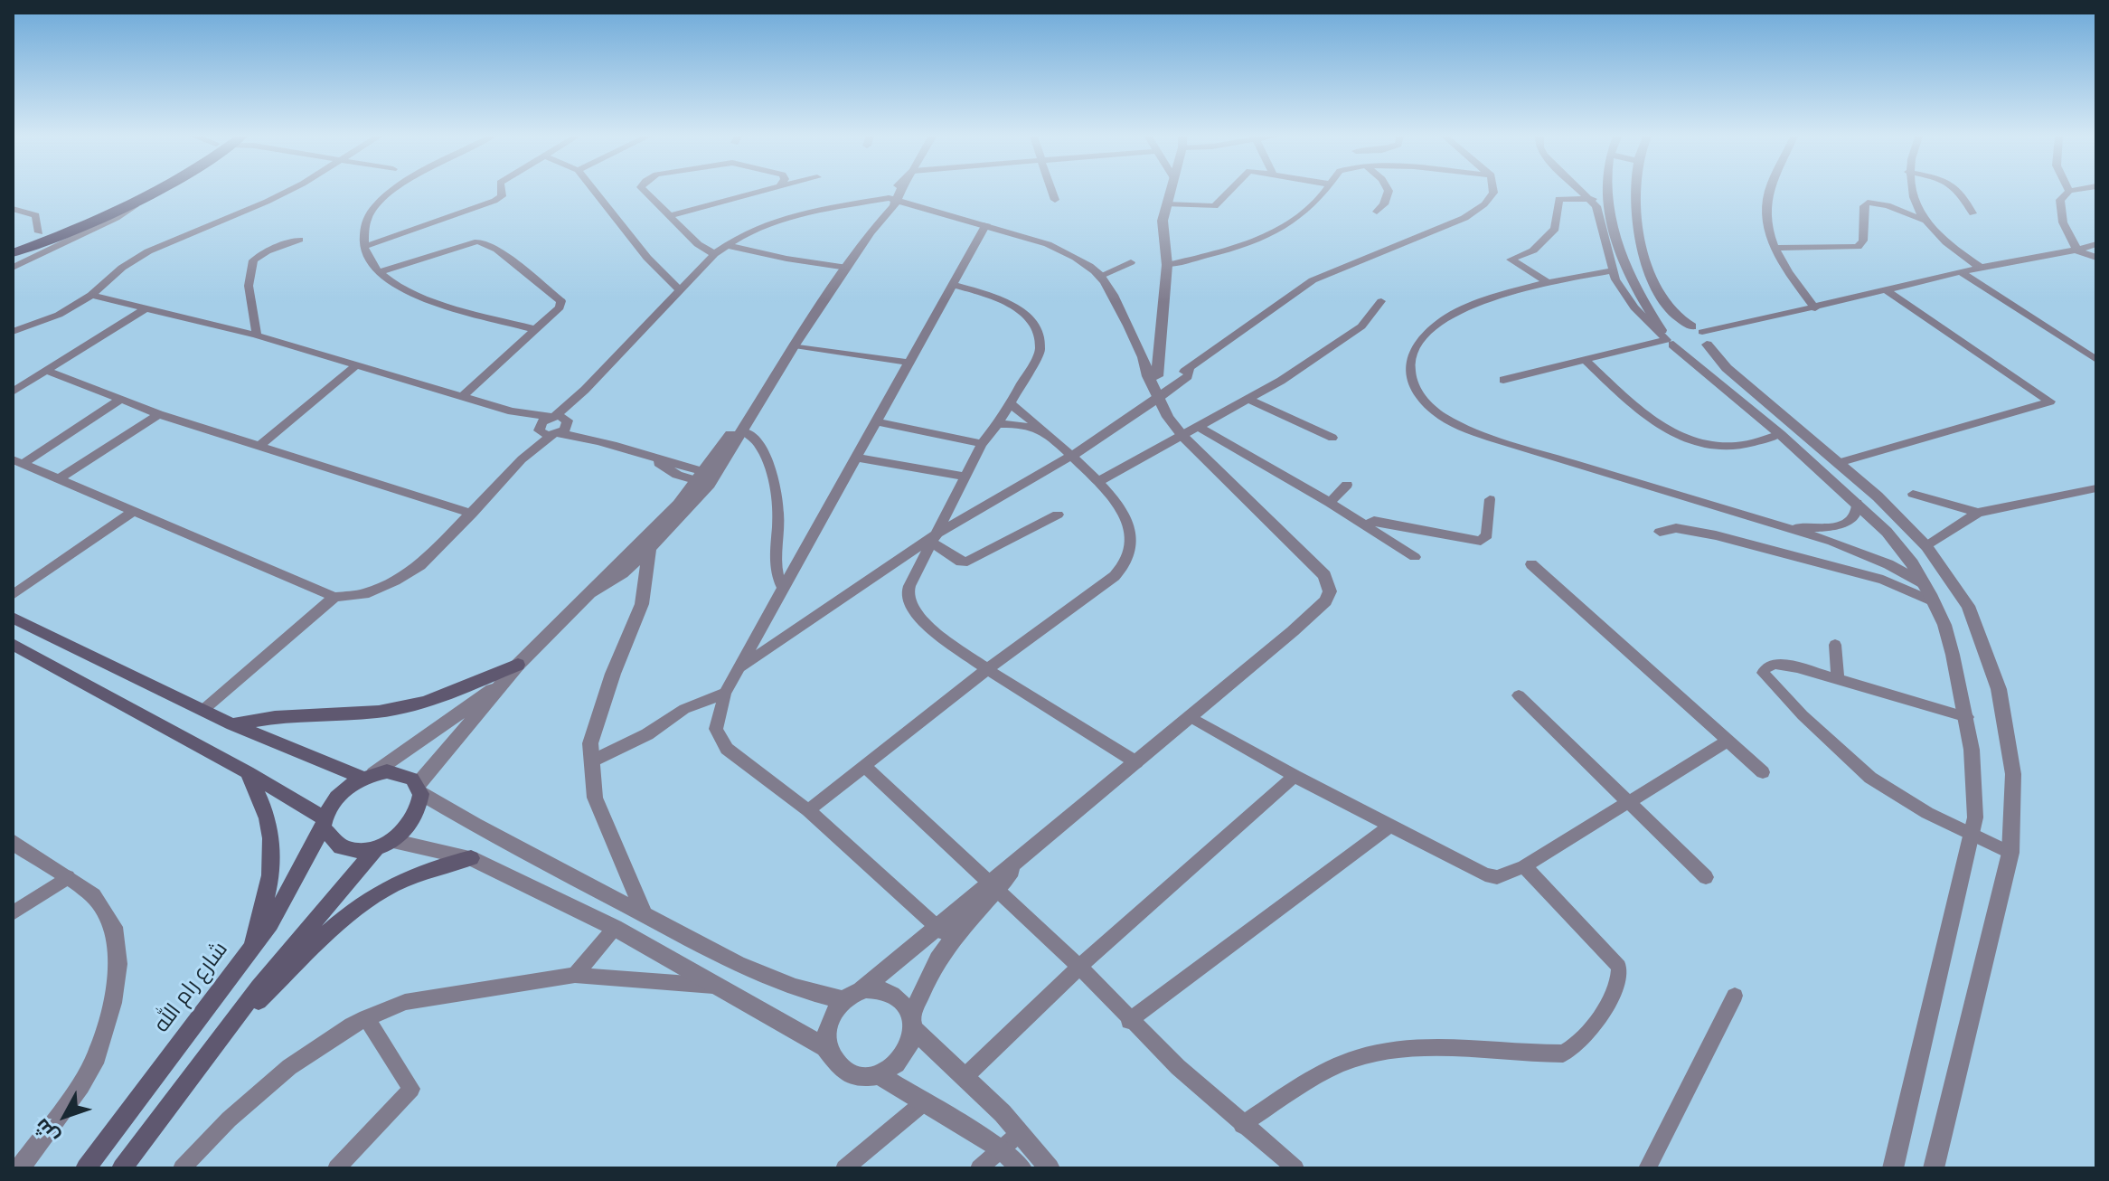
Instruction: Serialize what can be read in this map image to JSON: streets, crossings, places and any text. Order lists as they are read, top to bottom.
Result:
{
  "streets": {
    "main road": ["شارع رام الله"]
  },
  "north": "bottom left"
}
